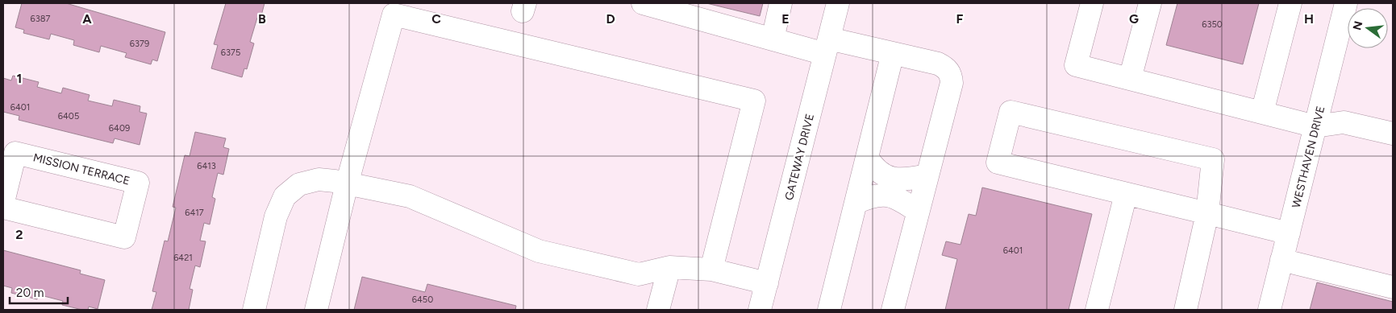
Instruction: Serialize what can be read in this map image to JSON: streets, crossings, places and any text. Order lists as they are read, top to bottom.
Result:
{
  "streets": {
    "street": ["GATEWAY DRIVE", "WESTHAVEN DRIVE", "MISSION TERRACE"]
  },
  "house_numbers": [
    "6387",
    "6350",
    "6379",
    "6375",
    "6401",
    "6405",
    "6409",
    "6413",
    "6417",
    "6401",
    "6421",
    "6450"
  ],
  "scale_bar": "20 m",
  "north": "left",
  "grid": {
    "columns": [
      "A",
      "B",
      "C",
      "D",
      "E",
      "F",
      "G",
      "H"
    ],
    "rows": ["1", "2"]
  }
}
